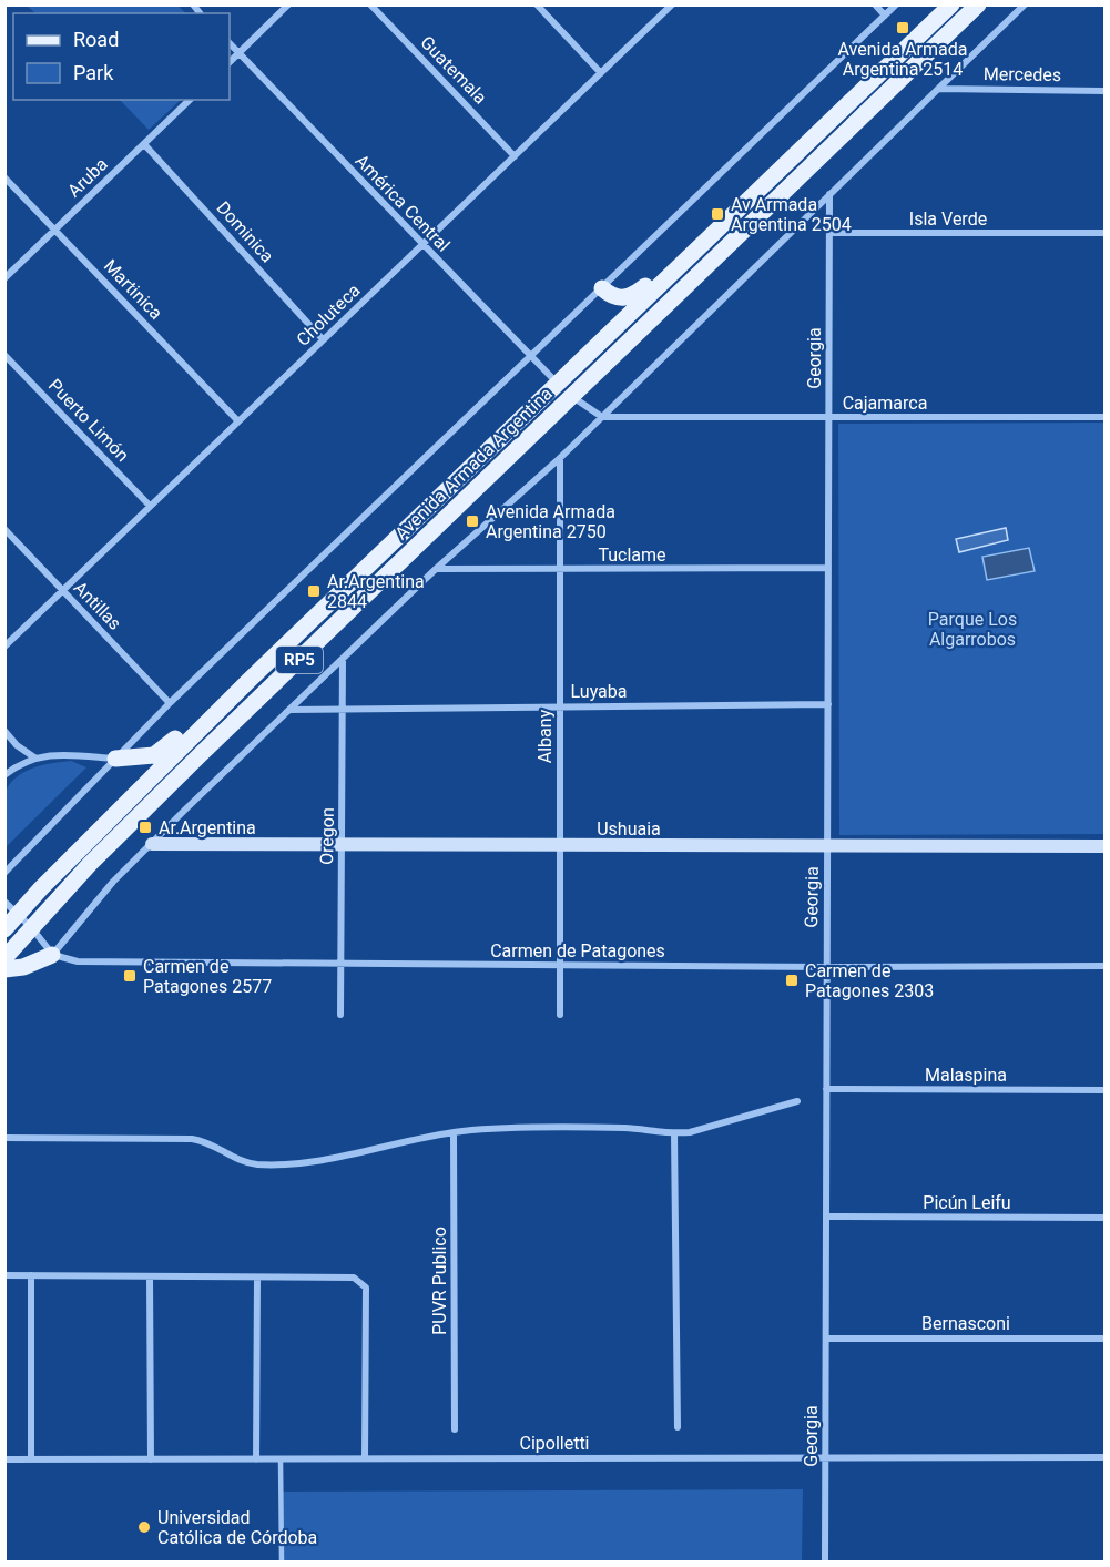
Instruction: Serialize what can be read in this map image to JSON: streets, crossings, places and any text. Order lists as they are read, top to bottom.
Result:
{
  "streets": {
    "main road": ["Avenida Armada Argentina", "RP5", "Ushuaia"],
    "street": [
      "Guatemala",
      "Mercedes",
      "Aruba",
      "América Central",
      "Isla Verde",
      "Dominica",
      "Martinica",
      "Choluteca",
      "Georgia",
      "Cajamarca",
      "Puerto Limón",
      "Tuclame",
      "Antillas",
      "Luyaba",
      "Albany",
      "Oregon",
      "Carmen de Patagones",
      "Malaspina",
      "Picún Leifu",
      "PUVR Publico",
      "Bernasconi",
      "Cipolletti"
    ]
  },
  "crossings": [
    ["Guatemala", "Choluteca"],
    ["Aruba", "Dominica"],
    ["Aruba", "Martinica"],
    ["América Central", "Choluteca"],
    ["América Central", "Avenida Armada Argentina"],
    ["Isla Verde", "Georgia"],
    ["Dominica", "Choluteca"],
    ["Martinica", "Choluteca"],
    ["Choluteca", "Puerto Limón"],
    ["Choluteca", "Antillas"],
    ["Georgia", "Cajamarca"],
    ["Georgia", "Tuclame"],
    ["Georgia", "Luyaba"],
    ["Georgia", "Ushuaia"],
    ["Georgia", "Carmen de Patagones"],
    ["Georgia", "Malaspina"],
    ["Georgia", "Picún Leifu"],
    ["Georgia", "Bernasconi"],
    ["Georgia", "Cipolletti"],
    ["Tuclame", "Albany"],
    ["Luyaba", "Albany"],
    ["Luyaba", "Oregon"],
    ["Albany", "Ushuaia"],
    ["Albany", "Carmen de Patagones"],
    ["Ushuaia", "Oregon"],
    ["Oregon", "Carmen de Patagones"]
  ],
  "parks": ["Parque Los Algarrobos"],
  "places": {
    "transit": [
      "Avenida Armada Argentina 2514",
      "Av Armada Argentina 2504",
      "Avenida Armada Argentina 2750",
      "Ar.Argentina 2844",
      "Ar.Argentina",
      "Carmen de Patagones 2577",
      "Carmen de Patagones 2303"
    ],
    "other": ["Universidad Católica de Córdoba"]
  },
  "legend": ["Road", "Park"]
}
